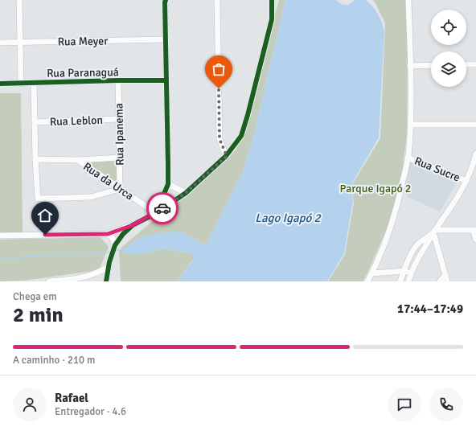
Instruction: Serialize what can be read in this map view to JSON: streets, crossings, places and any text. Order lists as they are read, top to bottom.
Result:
{
  "streets": {
    "street": [
      "Rua Meyer",
      "Rua Paranaguá",
      "Rua Leblon",
      "Rua Ipanema",
      "Rua Sucre",
      "Rua da Urca"
    ]
  },
  "crossings": [
    ["Rua Paranaguá", "Rua Ipanema"],
    ["Rua Leblon", "Rua Ipanema"],
    ["Rua Ipanema", "Rua da Urca"]
  ],
  "water": ["Lago Igapó 2"],
  "parks": ["Parque Igapó 2"],
  "page": {
    "heading": ["2 min", "Chega em", "17:44–17:49"],
    "panel": ["Rafael", "Entregador · 4.6"],
    "bar": "A caminho · 210 m"
  }
}
